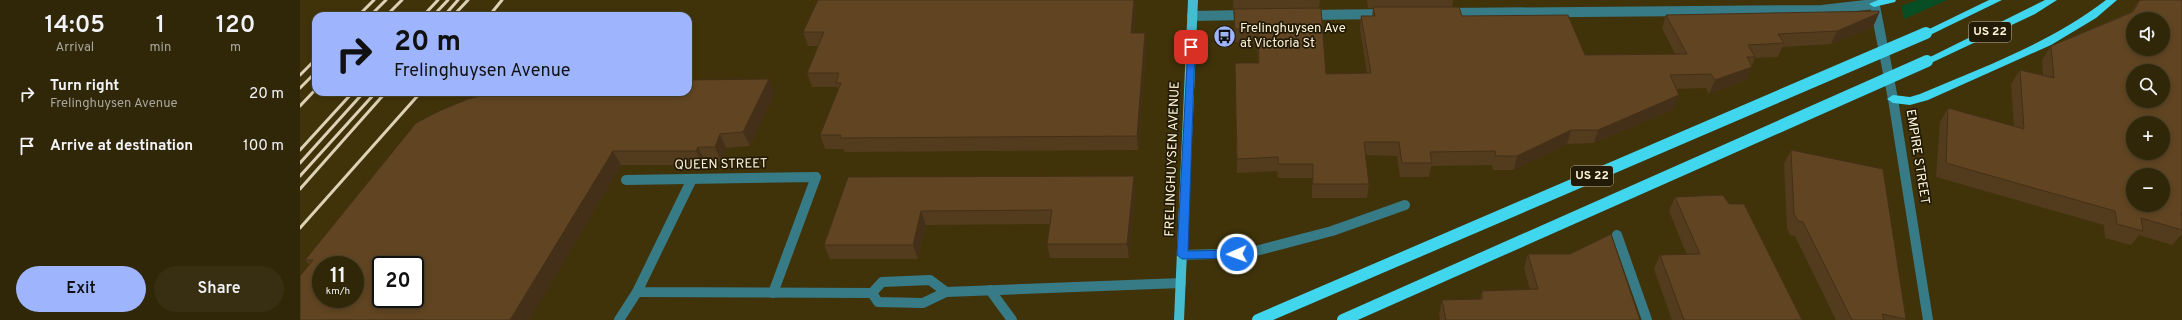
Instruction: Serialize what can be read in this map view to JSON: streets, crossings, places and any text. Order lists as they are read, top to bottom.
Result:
{
  "streets": {
    "highway": ["US 22"],
    "main road": ["FRELINGHUYSEN AVENUE"],
    "street": ["EMPIRE STREET", "QUEEN STREET"]
  },
  "places": {
    "bus stop": ["Frelinghuysen Ave at Victoria St"]
  },
  "page": {
    "eta": [
      "14:05",
      "Arrival",
      "1",
      "min",
      "120",
      "m"
    ],
    "map_buttons": ["+", "−"],
    "turn": ["20 m", "Frelinghuysen Avenue"],
    "list": [
      {
        "name": "Turn right",
        "note": "Frelinghuysen Avenue",
        "value": "20 m"
      },
      {
        "name": "Arrive at destination",
        "value": "100 m"
      }
    ],
    "speed": "11 km/h",
    "limit": "20",
    "buttons": ["Exit", "Share"]
  }
}
